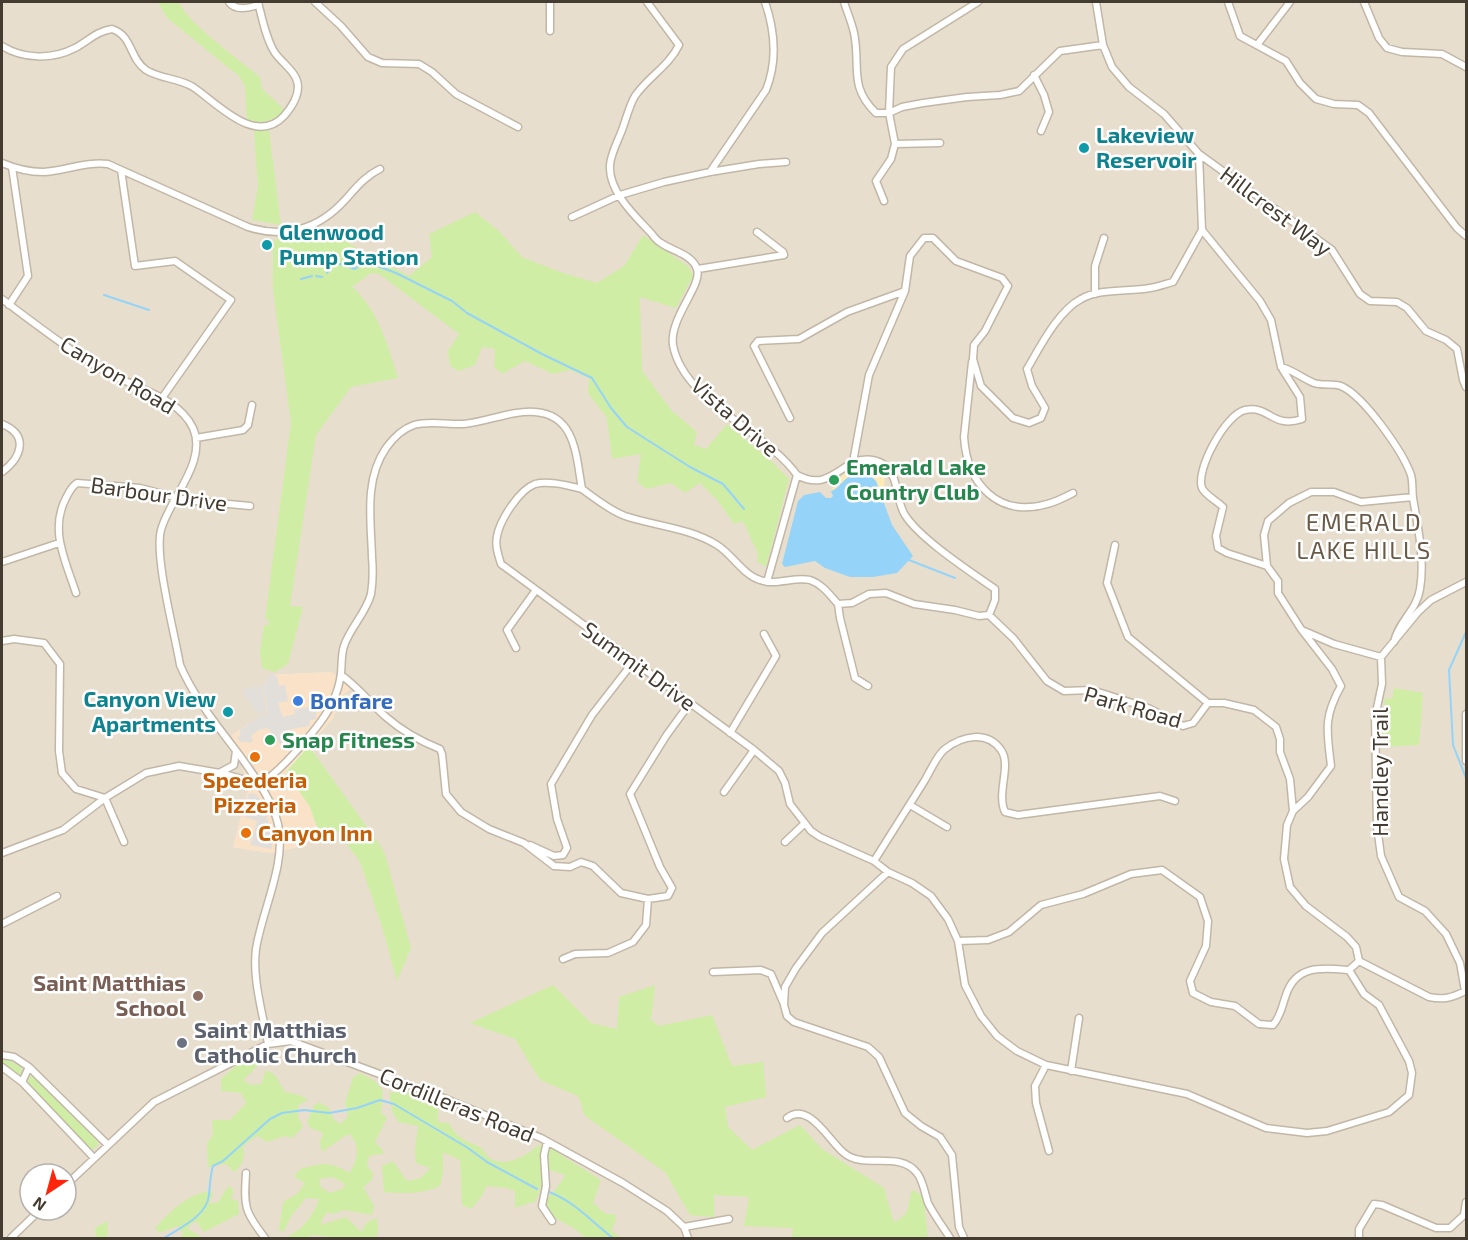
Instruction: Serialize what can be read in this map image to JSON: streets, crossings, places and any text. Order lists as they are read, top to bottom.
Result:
{
  "streets": {
    "street": [
      "Hillcrest Way",
      "Canyon Road",
      "Vista Drive",
      "Barbour Drive",
      "Summit Drive",
      "Park Road",
      "Handley Trail",
      "Cordilleras Road"
    ]
  },
  "districts": ["EMERALD LAKE HILLS"],
  "places": [
    "Lakeview Reservoir",
    "Glenwood Pump Station",
    "Emerald Lake Country Club",
    "Bonfare",
    "Canyon View Apartments",
    "Snap Fitness",
    "Speederia Pizzeria",
    "Canyon Inn",
    "Saint Matthias School",
    "Saint Matthias Catholic Church"
  ],
  "north": "bottom left"
}
